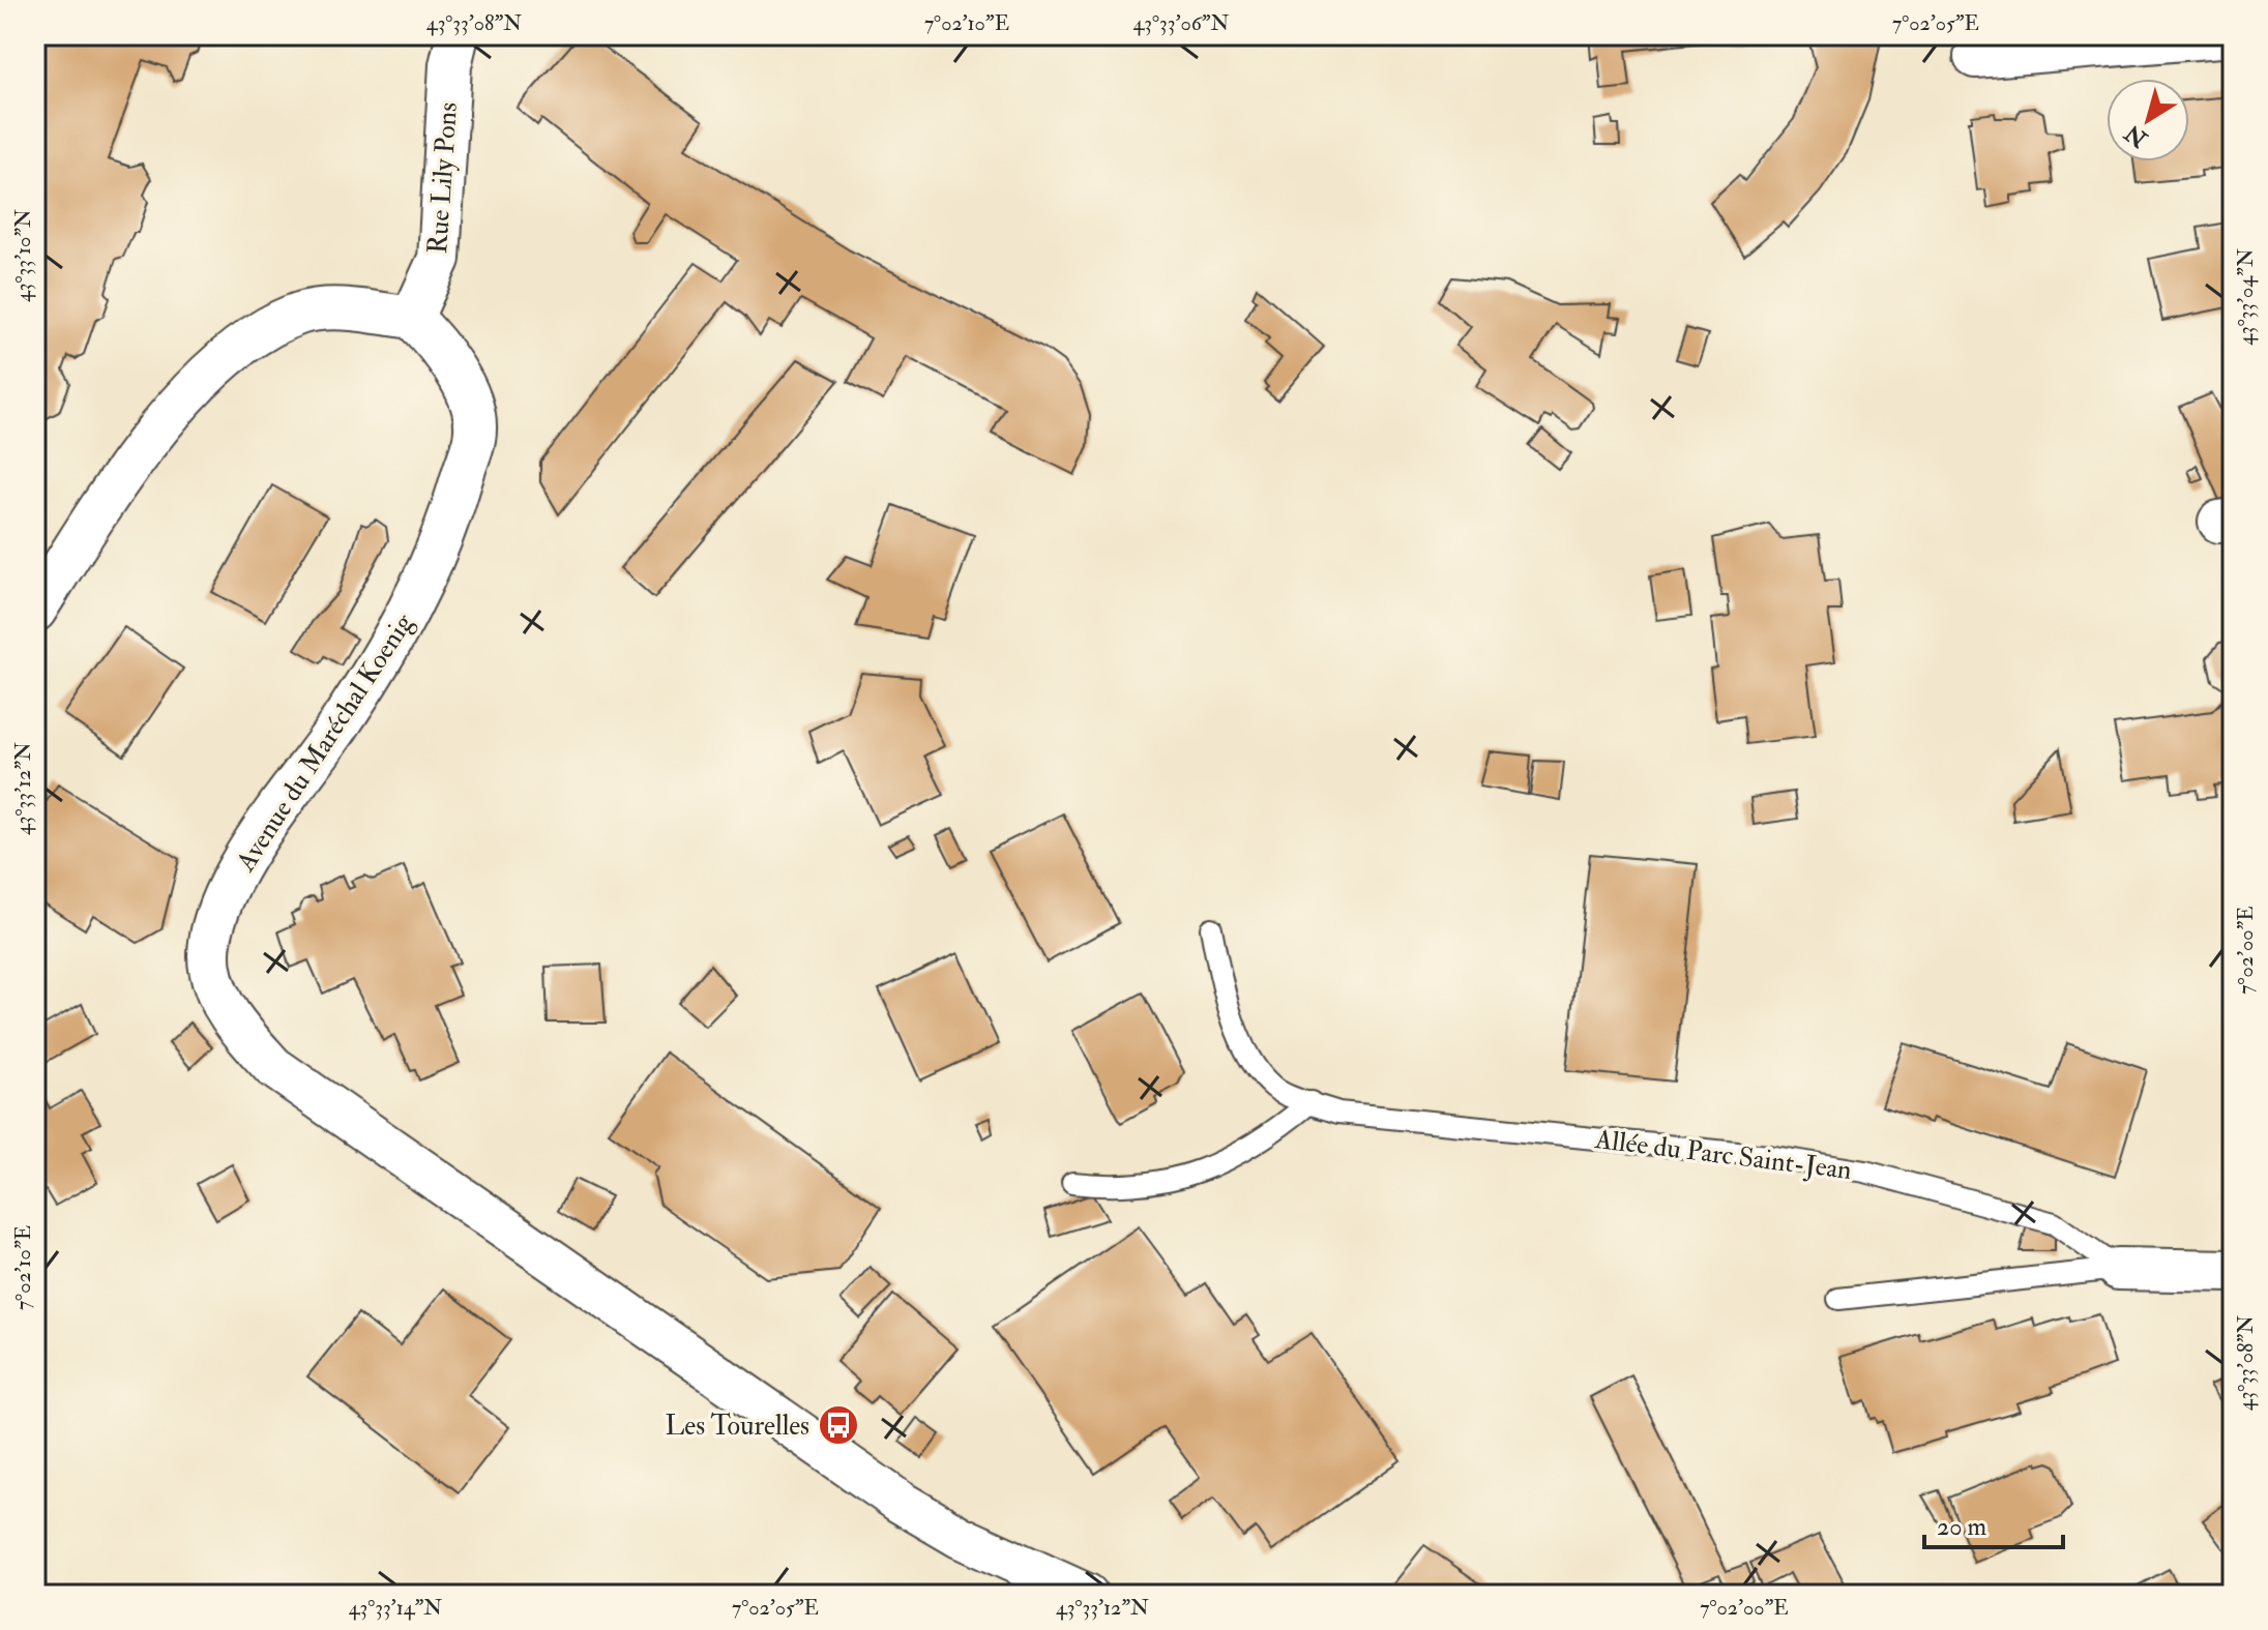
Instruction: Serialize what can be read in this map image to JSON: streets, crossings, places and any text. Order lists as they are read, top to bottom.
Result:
{
  "streets": {
    "street": ["Rue Lily Pons", "Avenue du Maréchal Koenig"],
    "lane": ["Allée du Parc Saint-Jean"]
  },
  "crossings": [
    ["Rue Lily Pons", "Avenue du Maréchal Koenig"]
  ],
  "places": {
    "bus stop": ["Les Tourelles"]
  },
  "scale_bar": "20 m",
  "north": "bottom left",
  "coordinates": [
    "43°33'08\"N",
    "7°02'10\"E",
    "43°33'06\"N",
    "7°02'05\"E",
    "43°33'10\"N",
    "43°33'04\"N",
    "43°33'12\"N",
    "7°02'00\"E",
    "43°33'14\"N"
  ]
}
